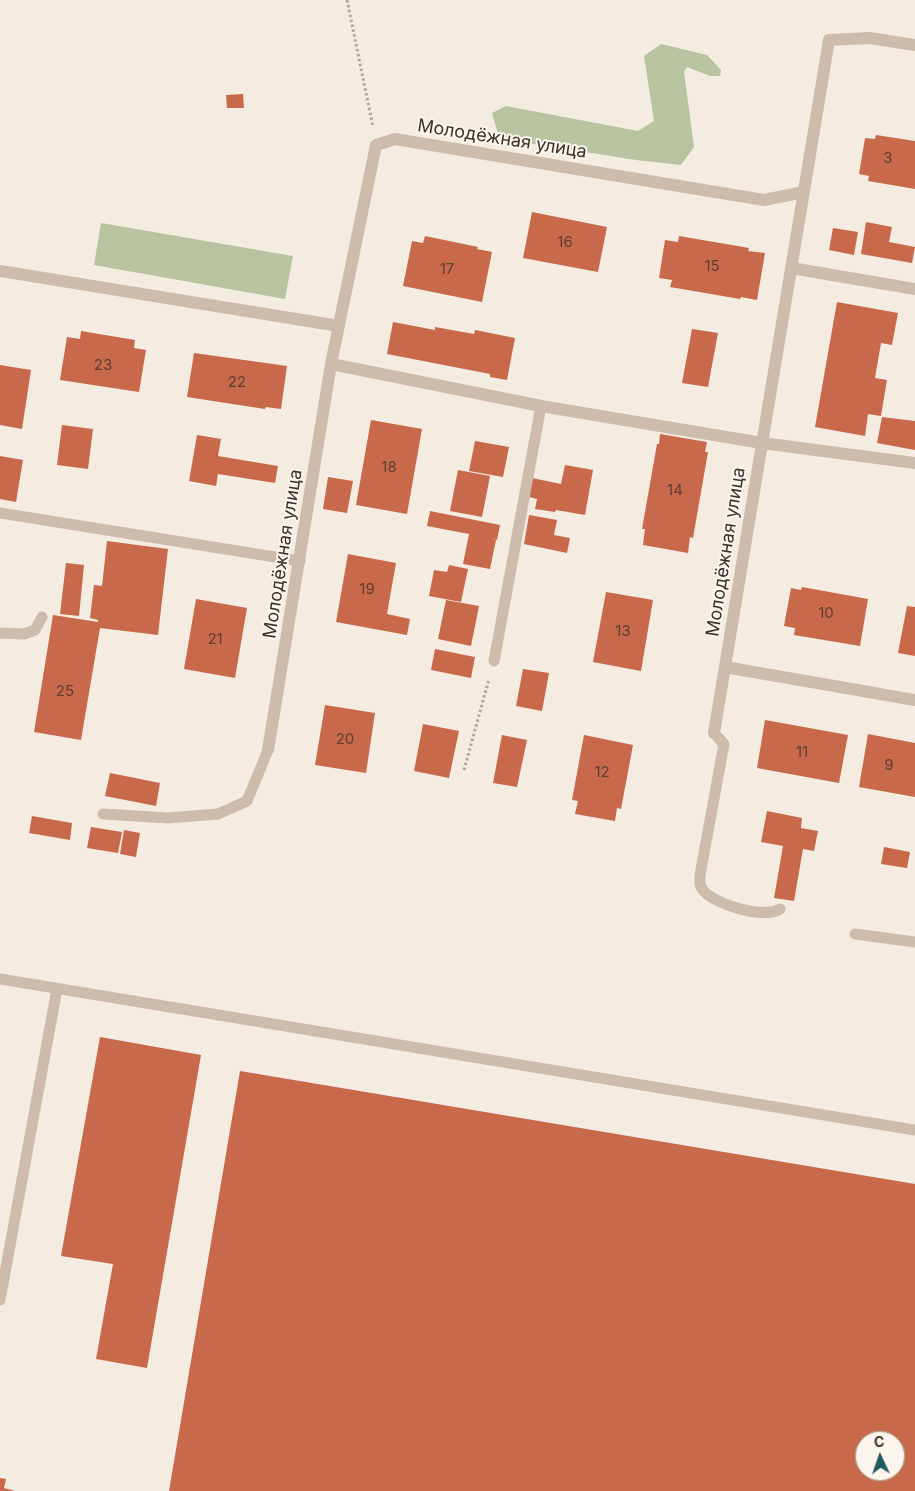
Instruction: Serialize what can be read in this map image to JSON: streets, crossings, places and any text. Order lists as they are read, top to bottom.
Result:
{
  "streets": {
    "street": ["Молодёжная улица"]
  },
  "house_numbers": [
    "3",
    "16",
    "15",
    "17",
    "23",
    "22",
    "18",
    "14",
    "19",
    "10",
    "13",
    "21",
    "25",
    "20",
    "11",
    "9",
    "12"
  ],
  "north": "top"
}
